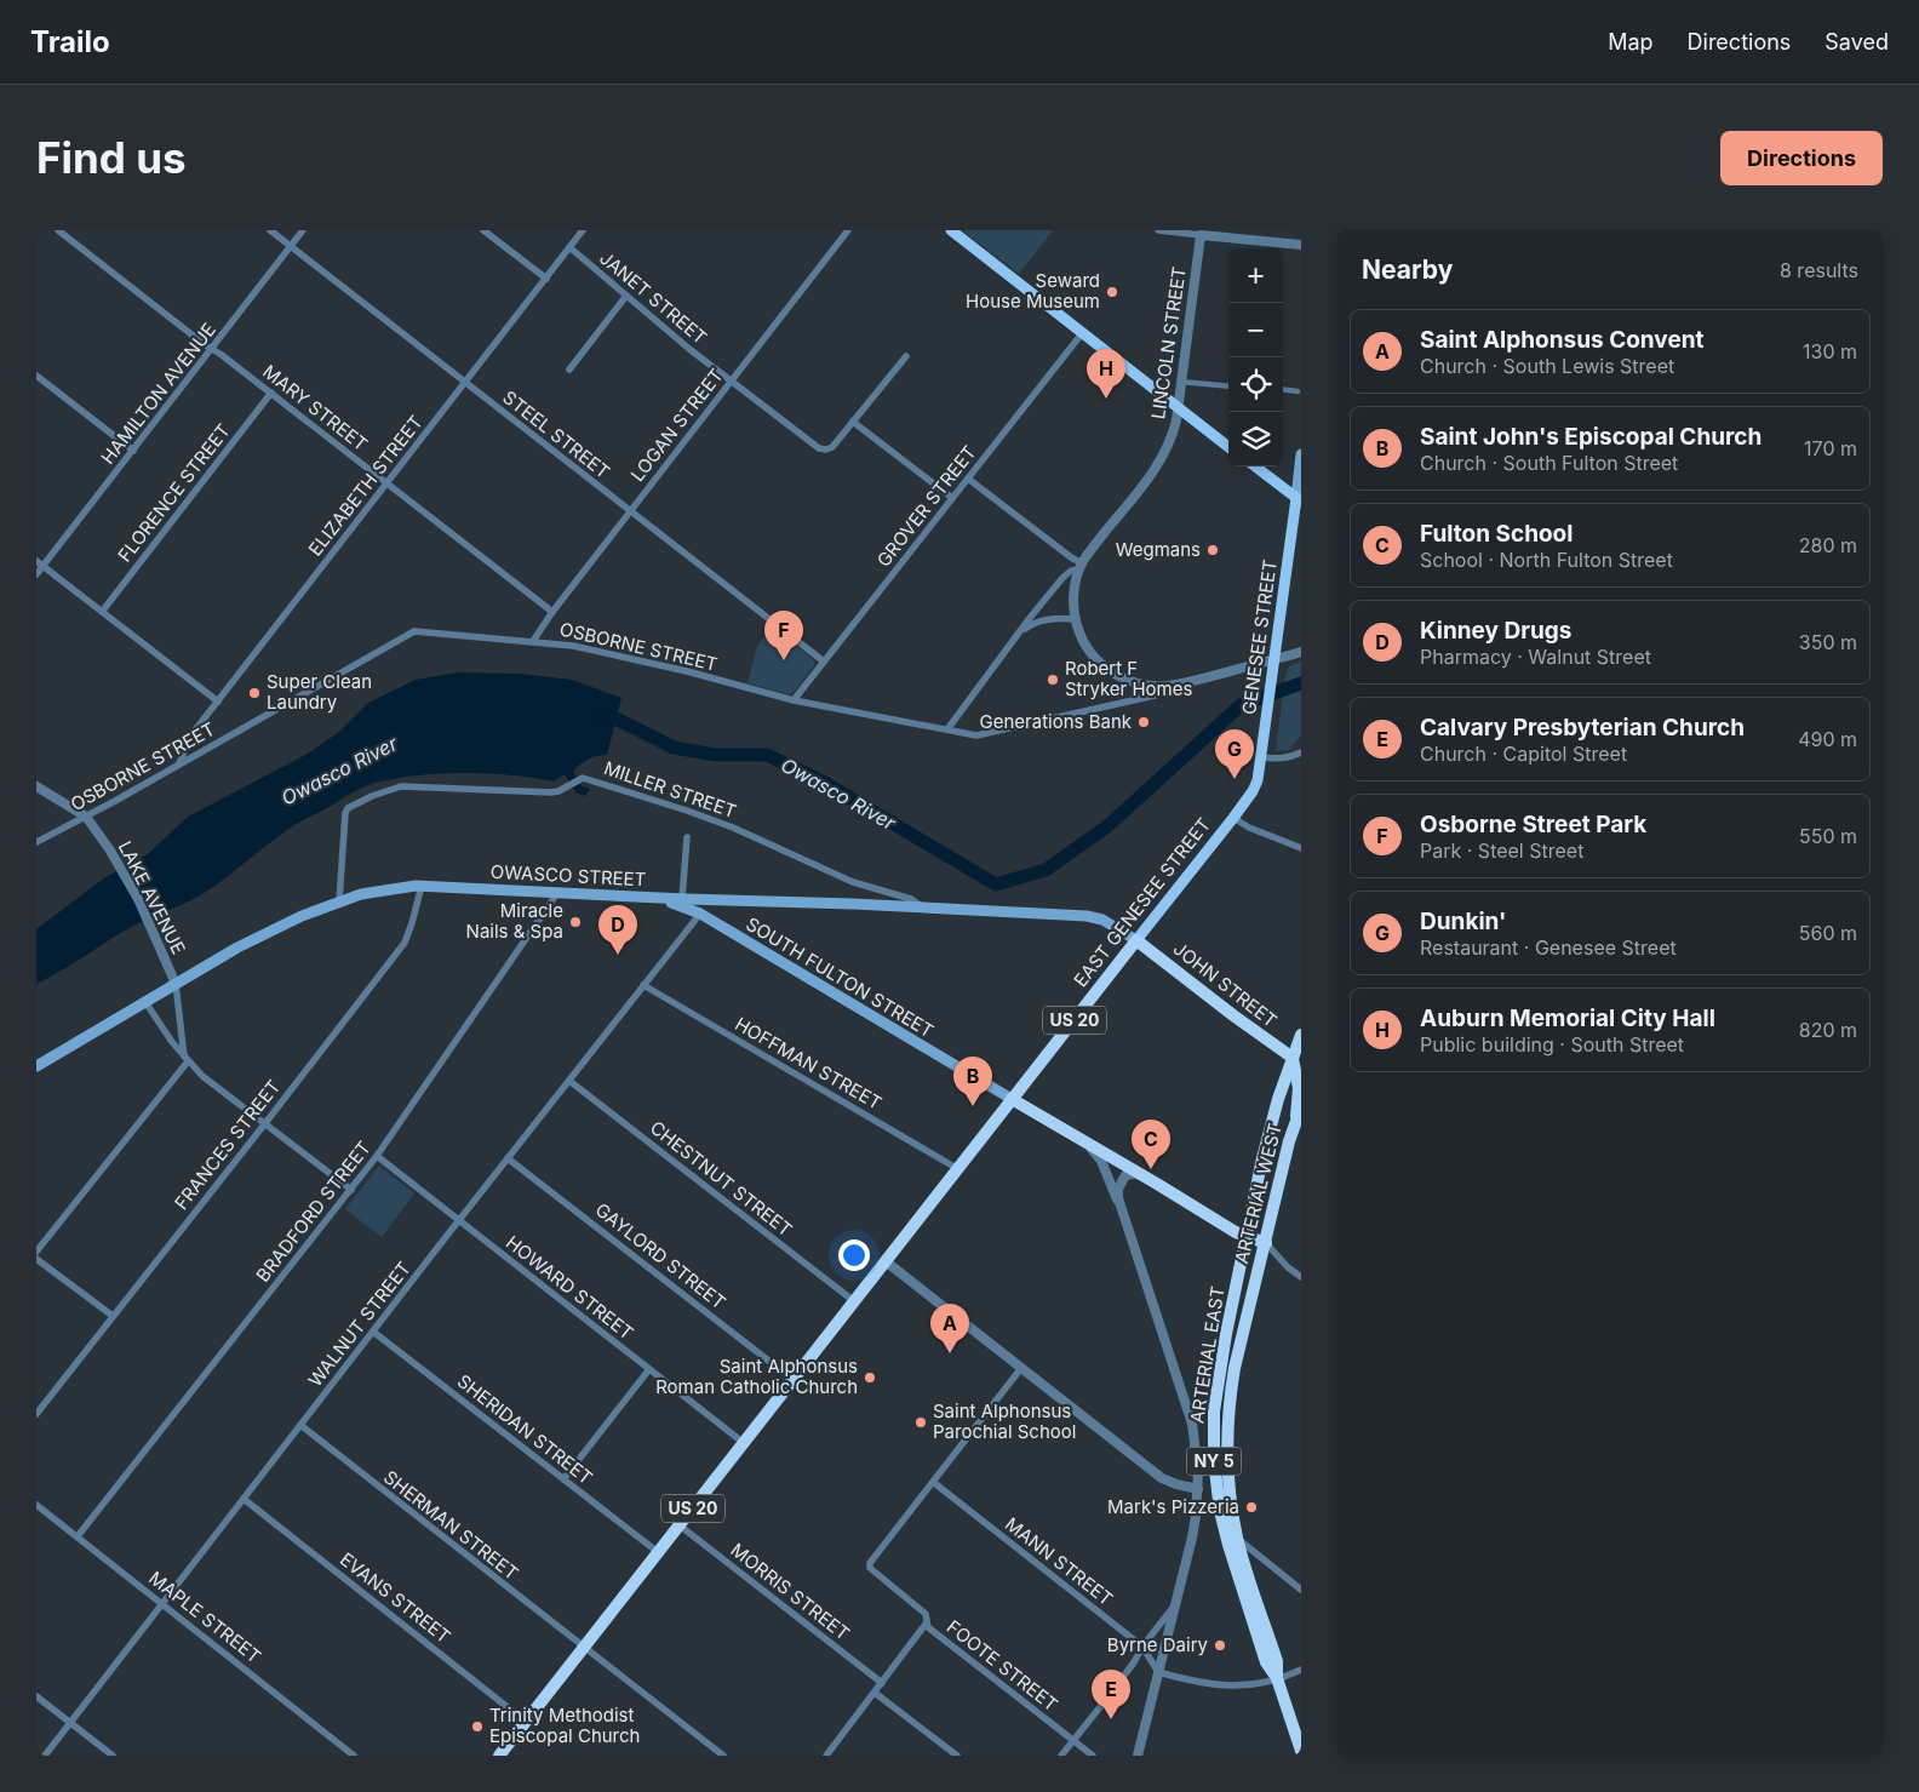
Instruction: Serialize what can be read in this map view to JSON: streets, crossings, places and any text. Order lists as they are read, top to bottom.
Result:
{
  "streets": {
    "highway": [
      "EAST GENESEE STREET",
      "JOHN STREET",
      "US 20",
      "ARTERIAL WEST",
      "ARTERIAL EAST",
      "NY 5"
    ],
    "main road": ["GENESEE STREET", "OWASCO STREET", "SOUTH FULTON STREET"],
    "street": [
      "JANET STREET",
      "LINCOLN STREET",
      "HAMILTON AVENUE",
      "MARY STREET",
      "LOGAN STREET",
      "STEEL STREET",
      "ELIZABETH STREET",
      "FLORENCE STREET",
      "GROVER STREET",
      "OSBORNE STREET",
      "MILLER STREET",
      "LAKE AVENUE",
      "HOFFMAN STREET",
      "FRANCES STREET",
      "CHESTNUT STREET",
      "BRADFORD STREET",
      "GAYLORD STREET",
      "HOWARD STREET",
      "WALNUT STREET",
      "SHERIDAN STREET",
      "SHERMAN STREET",
      "MANN STREET",
      "MORRIS STREET",
      "EVANS STREET",
      "MAPLE STREET",
      "FOOTE STREET"
    ]
  },
  "crossings": [
    ["JANET STREET", "LOGAN STREET"],
    ["JANET STREET", "ELIZABETH STREET"],
    ["LINCOLN STREET", "OSBORNE STREET"],
    ["HAMILTON AVENUE", "MARY STREET"],
    ["HAMILTON AVENUE", "STEEL STREET"],
    ["MARY STREET", "LOGAN STREET"],
    ["MARY STREET", "ELIZABETH STREET"],
    ["MARY STREET", "FLORENCE STREET"],
    ["LOGAN STREET", "STEEL STREET"],
    ["LOGAN STREET", "OSBORNE STREET"],
    ["STEEL STREET", "ELIZABETH STREET"],
    ["STEEL STREET", "GROVER STREET"],
    ["ELIZABETH STREET", "OSBORNE STREET"],
    ["GROVER STREET", "OSBORNE STREET"],
    ["GENESEE STREET", "EAST GENESEE STREET"],
    ["OSBORNE STREET", "LAKE AVENUE"],
    ["MILLER STREET", "OWASCO STREET"],
    ["OWASCO STREET", "LAKE AVENUE"],
    ["OWASCO STREET", "EAST GENESEE STREET"],
    ["OWASCO STREET", "SOUTH FULTON STREET"],
    ["OWASCO STREET", "JOHN STREET"],
    ["OWASCO STREET", "FRANCES STREET"],
    ["OWASCO STREET", "BRADFORD STREET"],
    ["EAST GENESEE STREET", "SOUTH FULTON STREET"],
    ["EAST GENESEE STREET", "JOHN STREET"],
    ["EAST GENESEE STREET", "HOFFMAN STREET"],
    ["EAST GENESEE STREET", "CHESTNUT STREET"],
    ["EAST GENESEE STREET", "GAYLORD STREET"],
    ["EAST GENESEE STREET", "HOWARD STREET"],
    ["EAST GENESEE STREET", "SHERIDAN STREET"],
    ["EAST GENESEE STREET", "SHERMAN STREET"],
    ["EAST GENESEE STREET", "MORRIS STREET"],
    ["EAST GENESEE STREET", "EVANS STREET"],
    ["SOUTH FULTON STREET", "WALNUT STREET"],
    ["JOHN STREET", "ARTERIAL EAST"],
    ["HOFFMAN STREET", "WALNUT STREET"],
    ["CHESTNUT STREET", "WALNUT STREET"],
    ["ARTERIAL WEST", "ARTERIAL EAST"],
    ["ARTERIAL WEST", "NY 5"],
    ["BRADFORD STREET", "HOWARD STREET"],
    ["BRADFORD STREET", "MAPLE STREET"],
    ["GAYLORD STREET", "WALNUT STREET"],
    ["HOWARD STREET", "WALNUT STREET"],
    ["WALNUT STREET", "SHERIDAN STREET"],
    ["WALNUT STREET", "SHERMAN STREET"],
    ["WALNUT STREET", "EVANS STREET"],
    ["WALNUT STREET", "MAPLE STREET"],
    ["ARTERIAL EAST", "NY 5"],
    ["MANN STREET", "FOOTE STREET"]
  ],
  "water": ["Owasco River"],
  "places": [
    "Seward House Museum",
    "Wegmans",
    "Robert F Stryker Homes",
    "Super Clean Laundry",
    "Generations Bank",
    "Miracle Nails & Spa",
    "Saint Alphonsus Roman Catholic Church",
    "Saint Alphonsus Parochial School",
    "Mark's Pizzeria",
    "Byrne Dairy",
    "Trinity Methodist Episcopal Church"
  ],
  "page": {
    "header": "Trailo",
    "nav": ["Map", "Directions", "Saved"],
    "buttons": "Directions",
    "title": "Find us",
    "heading": ["Nearby", "8 results"],
    "map_buttons": ["+", "−"],
    "list": [
      {
        "mark": "A",
        "name": "Saint Alphonsus Convent",
        "note": "Church · South Lewis Street",
        "value": "130 m"
      },
      {
        "mark": "B",
        "name": "Saint John's Episcopal Church",
        "note": "Church · South Fulton Street",
        "value": "170 m"
      },
      {
        "mark": "C",
        "name": "Fulton School",
        "note": "School · North Fulton Street",
        "value": "280 m"
      },
      {
        "mark": "D",
        "name": "Kinney Drugs",
        "note": "Pharmacy · Walnut Street",
        "value": "350 m"
      },
      {
        "mark": "E",
        "name": "Calvary Presbyterian Church",
        "note": "Church · Capitol Street",
        "value": "490 m"
      },
      {
        "mark": "F",
        "name": "Osborne Street Park",
        "note": "Park · Steel Street",
        "value": "550 m"
      },
      {
        "mark": "G",
        "name": "Dunkin'",
        "note": "Restaurant · Genesee Street",
        "value": "560 m"
      },
      {
        "mark": "H",
        "name": "Auburn Memorial City Hall",
        "note": "Public building · South Street",
        "value": "820 m"
      }
    ],
    "pins": [
      "H",
      "F",
      "G",
      "D",
      "B",
      "C",
      "A",
      "E"
    ]
  }
}
